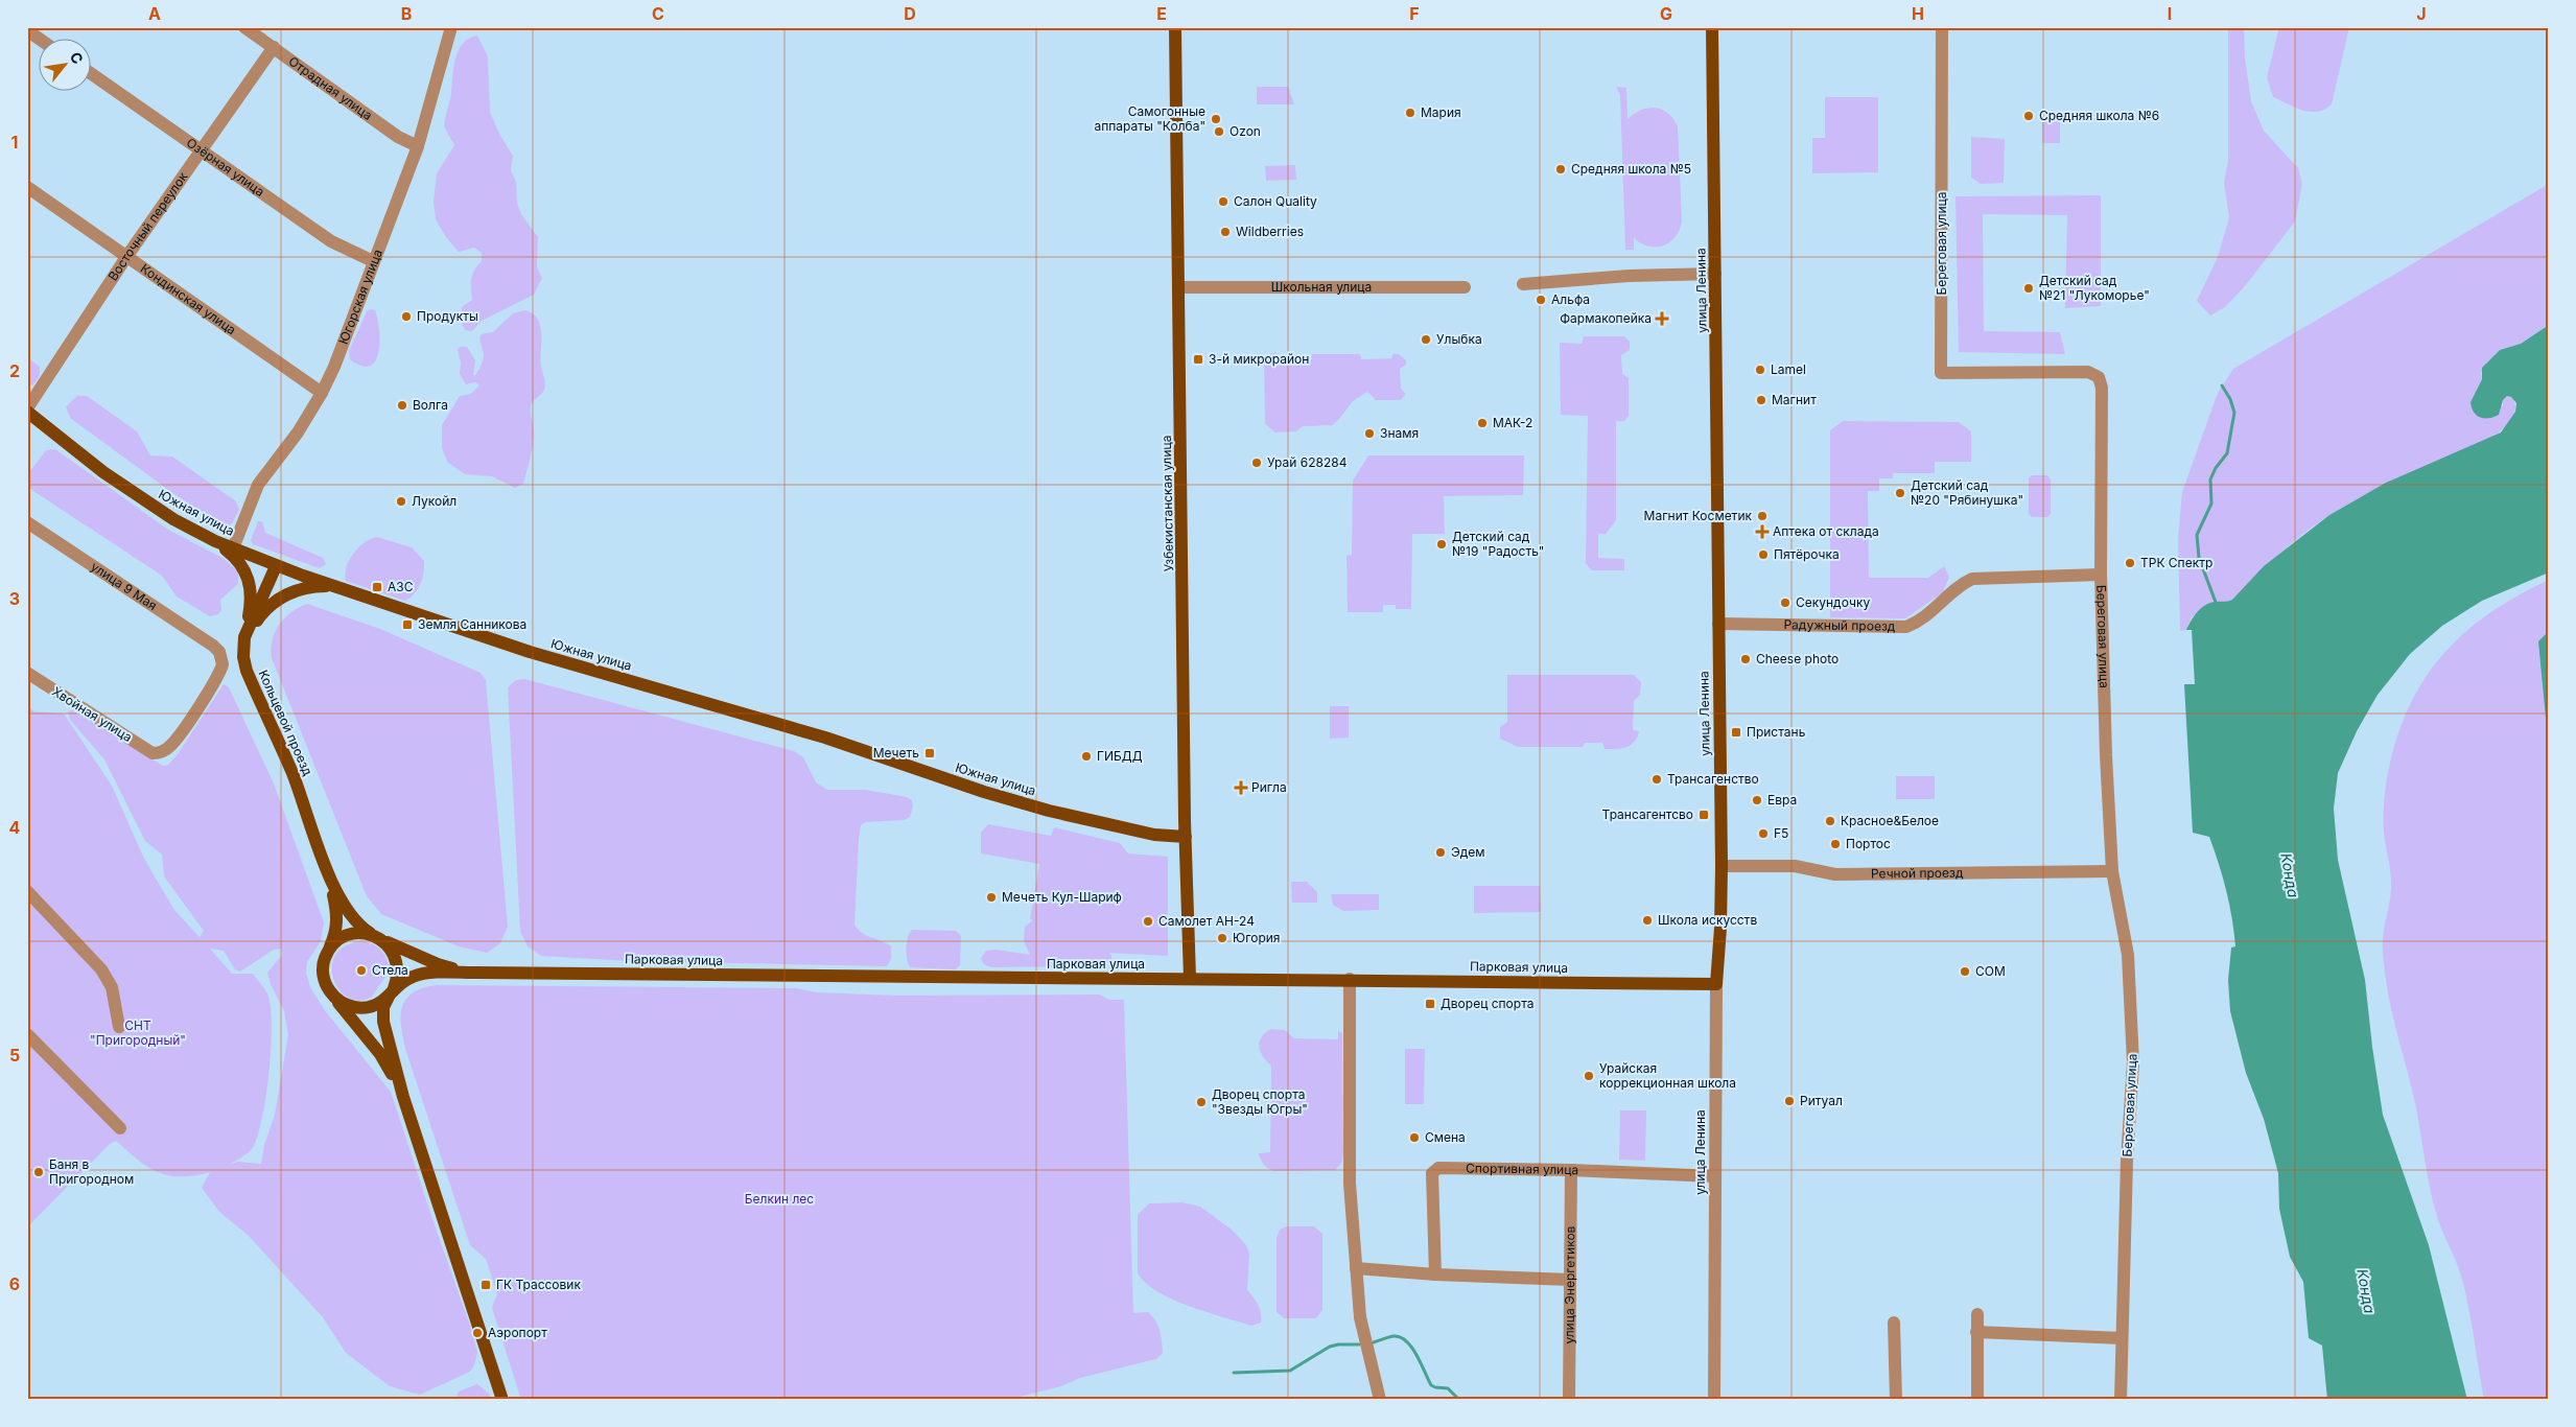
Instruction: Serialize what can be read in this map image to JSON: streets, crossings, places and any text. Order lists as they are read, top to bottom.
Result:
{
  "streets": {
    "main road": [
      "улица Ленина",
      "Узбекистанская улица",
      "Южная улица",
      "Кольцевой проезд",
      "Парковая улица"
    ],
    "street": [
      "Отрадная улица",
      "Озёрная улица",
      "Восточный переулок",
      "Береговая улица",
      "Школьная улица",
      "Югорская улица",
      "Кондинская улица",
      "улица 9 Мая",
      "Радужный проезд",
      "Хвойная улица",
      "Речной проезд",
      "Спортивная улица",
      "улица Энергетиков"
    ]
  },
  "crossings": [
    ["Отрадная улица", "Восточный переулок"],
    ["Отрадная улица", "Югорская улица"],
    ["Озёрная улица", "Восточный переулок"],
    ["Озёрная улица", "Югорская улица"],
    ["Восточный переулок", "Кондинская улица"],
    ["Восточный переулок", "Южная улица"],
    ["Береговая улица", "Радужный проезд"],
    ["Береговая улица", "Речной проезд"],
    ["Школьная улица", "Узбекистанская улица"],
    ["улица Ленина", "Радужный проезд"],
    ["улица Ленина", "Речной проезд"],
    ["улица Ленина", "Парковая улица"],
    ["улица Ленина", "Спортивная улица"],
    ["Югорская улица", "Кондинская улица"],
    ["Югорская улица", "Южная улица"],
    ["Узбекистанская улица", "Южная улица"],
    ["Узбекистанская улица", "Парковая улица"],
    ["Южная улица", "Кольцевой проезд"],
    ["улица 9 Мая", "Хвойная улица"],
    ["Кольцевой проезд", "Парковая улица"],
    ["Спортивная улица", "улица Энергетиков"]
  ],
  "water": ["Конда"],
  "parks": ["СНТ \"Пригородный\"", "Белкин лес"],
  "places": {
    "other": [
      "Мария",
      "Средняя школа №6",
      "Самогонные аппараты \"Колба\"",
      "Ozon",
      "Средняя школа №5",
      "Салон Quality",
      "Wildberries",
      "Детский сад №21 \"Лукоморье\"",
      "Альфа",
      "Продукты",
      "Улыбка",
      "Lamel",
      "Магнит",
      "Волга",
      "МАК-2",
      "Знамя",
      "Урай 628284",
      "Детский сад №20 \"Рябинушка\"",
      "Лукойл",
      "Магнит Косметик",
      "Детский сад №19 \"Радость\"",
      "Пятёрочка",
      "ТРК Спектр",
      "Секундочку",
      "Cheese photo",
      "ГИБДД",
      "Трансагенство",
      "Евра",
      "Красное&Белое",
      "F5",
      "Портос",
      "Эдем",
      "Мечеть Кул-Шариф",
      "Школа искусств",
      "Самолет АН-24",
      "Югория",
      "Стела",
      "СОМ",
      "Урайская коррекционная школа",
      "Ритуал",
      "Дворец спорта \"Звезды Югры\"",
      "Смена",
      "Баня в Пригородном",
      "Аэропорт"
    ],
    "health": ["Фармакопейка", "Аптека от склада", "Ригла"],
    "transit": [
      "3-й микрорайон",
      "АЗС",
      "Земля Санникова",
      "Пристань",
      "Мечеть",
      "Трансагентсво",
      "Дворец спорта",
      "ГК Трассовик"
    ]
  },
  "north": "top right",
  "grid": {
    "columns": [
      "A",
      "B",
      "C",
      "D",
      "E",
      "F",
      "G",
      "H",
      "I",
      "J"
    ],
    "rows": [
      "1",
      "2",
      "3",
      "4",
      "5",
      "6"
    ]
  }
}
